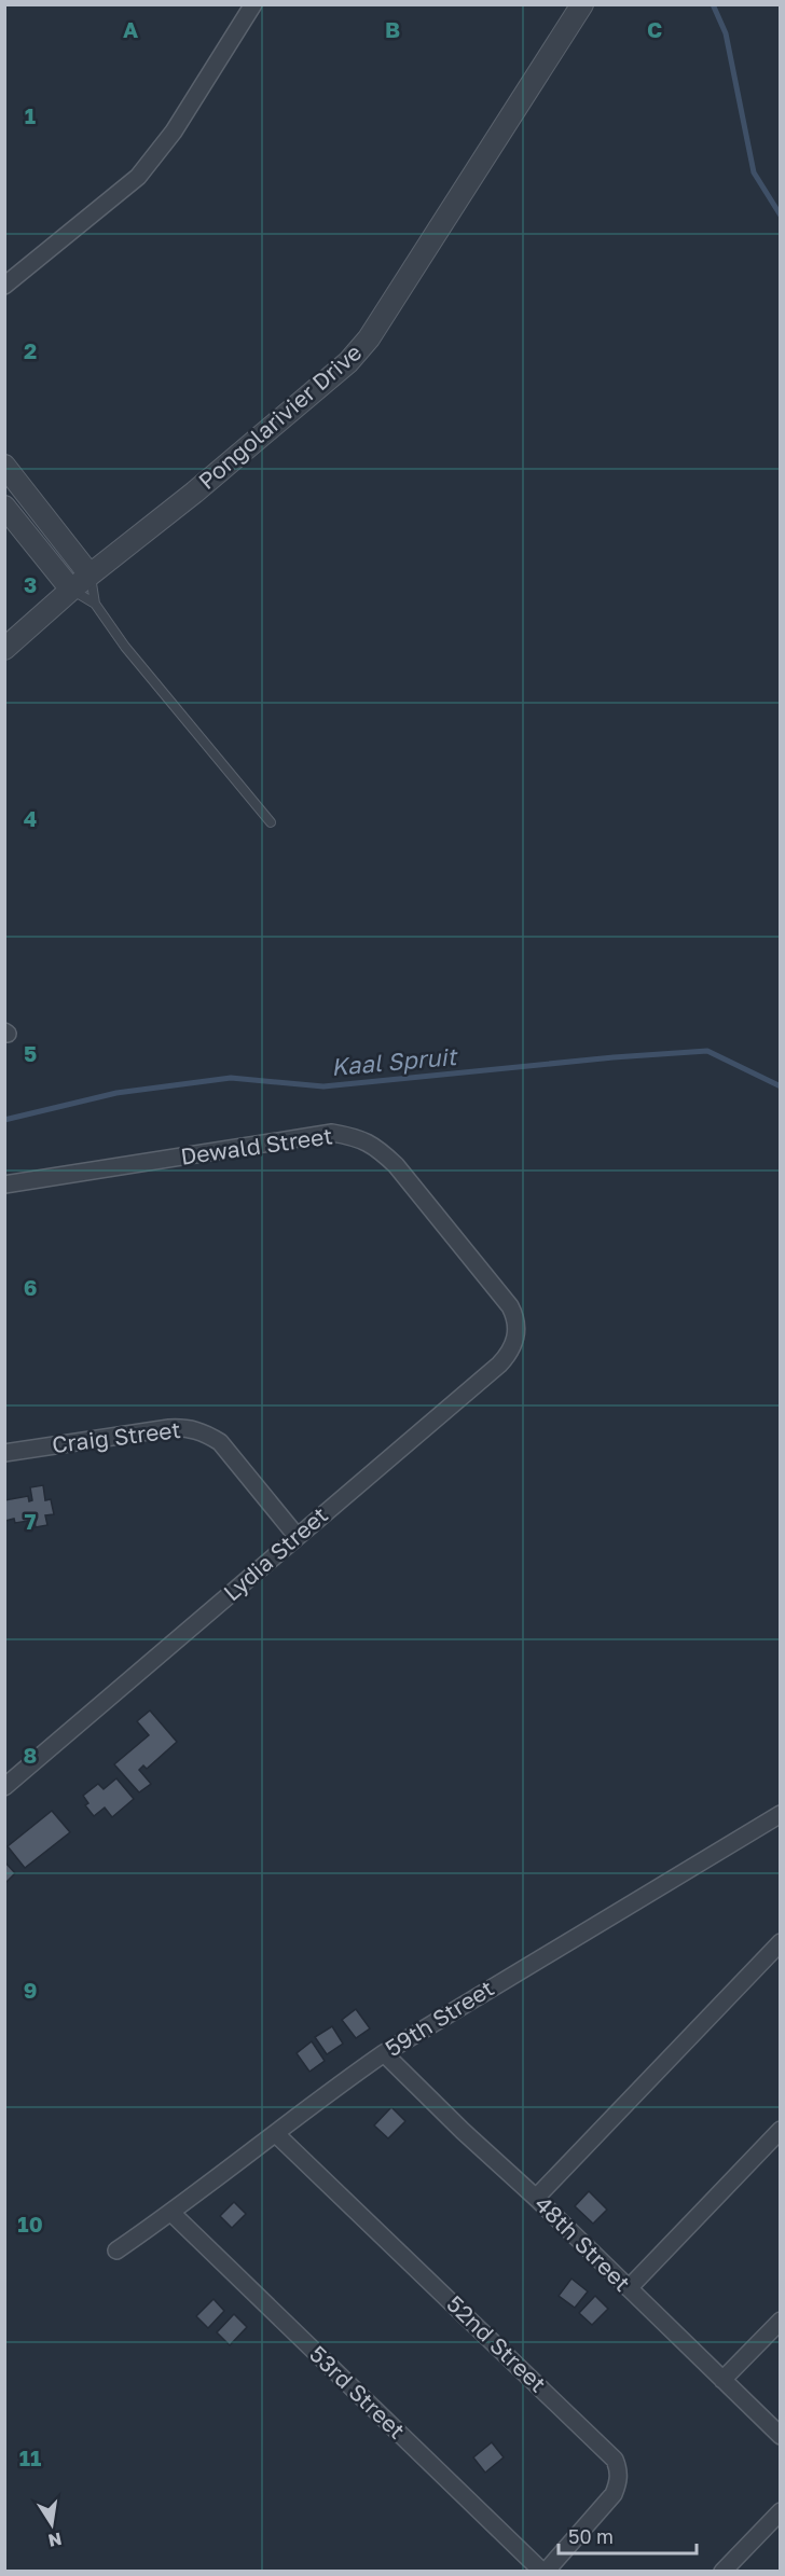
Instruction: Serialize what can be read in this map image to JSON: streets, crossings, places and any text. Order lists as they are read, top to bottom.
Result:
{
  "streets": {
    "street": [
      "Pongolarivier Drive",
      "Dewald Street",
      "Craig Street",
      "Lydia Street",
      "59th Street",
      "48th Street",
      "52nd Street",
      "53rd Street"
    ]
  },
  "crossings": [
    ["Dewald Street", "Lydia Street"],
    ["Craig Street", "Lydia Street"],
    ["59th Street", "48th Street"],
    ["59th Street", "52nd Street"],
    ["59th Street", "53rd Street"],
    ["52nd Street", "53rd Street"]
  ],
  "water": ["Kaal Spruit"],
  "scale_bar": "50 m",
  "north": "bottom",
  "grid": {
    "columns": ["A", "B", "C"],
    "rows": [
      "1",
      "2",
      "3",
      "4",
      "5",
      "6",
      "7",
      "8",
      "9",
      "10",
      "11"
    ]
  }
}
